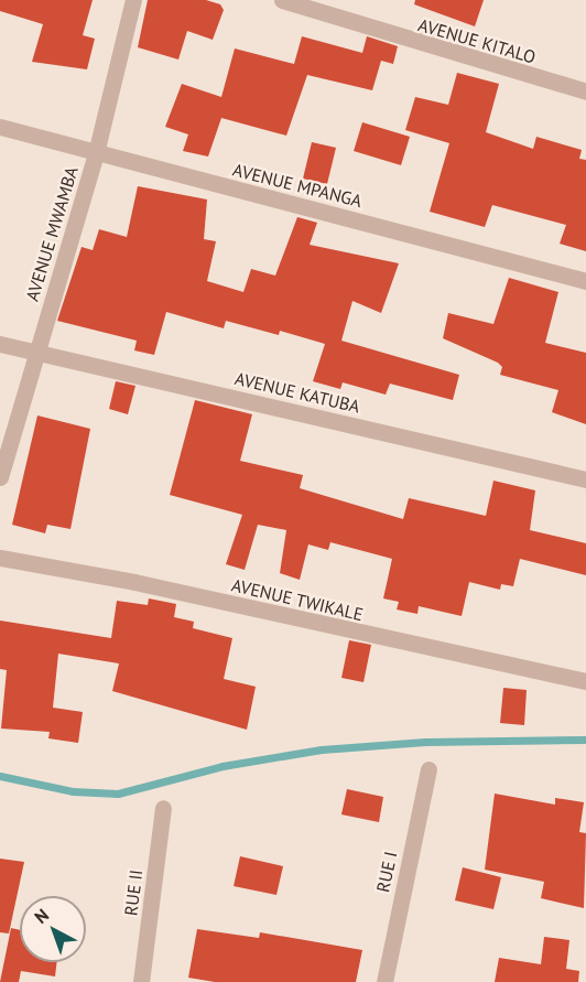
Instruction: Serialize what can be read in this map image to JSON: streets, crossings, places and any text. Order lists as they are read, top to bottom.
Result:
{
  "streets": {
    "street": [
      "AVENUE KITALO",
      "AVENUE MPANGA",
      "AVENUE MWAMBA",
      "AVENUE KATUBA",
      "AVENUE TWIKALE",
      "RUE I",
      "RUE II"
    ]
  },
  "crossings": [
    ["AVENUE MPANGA", "AVENUE MWAMBA"],
    ["AVENUE MWAMBA", "AVENUE KATUBA"]
  ],
  "north": "top left"
}
